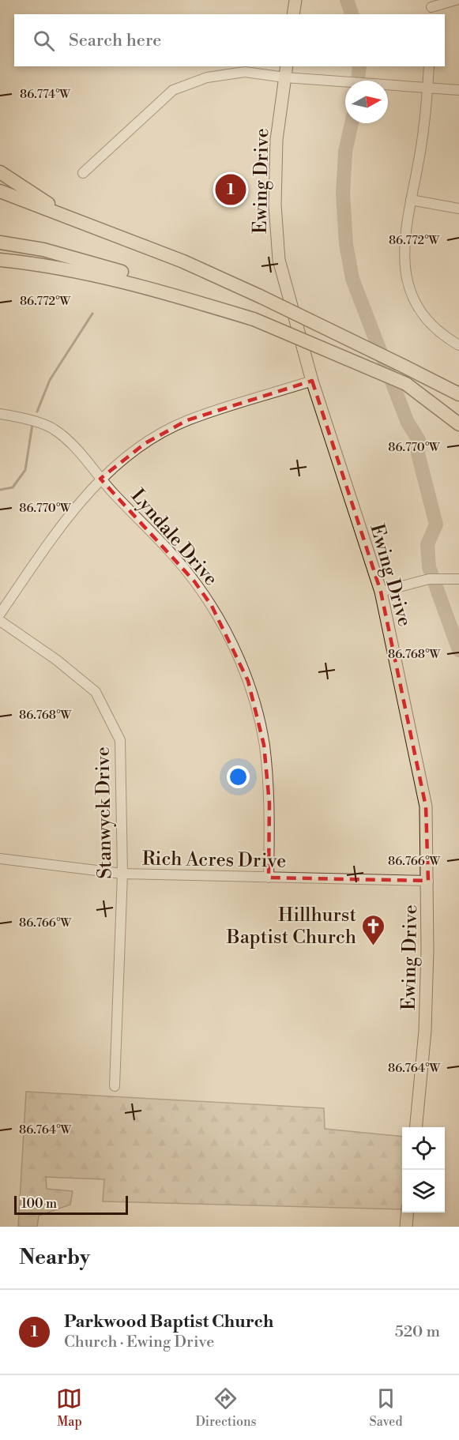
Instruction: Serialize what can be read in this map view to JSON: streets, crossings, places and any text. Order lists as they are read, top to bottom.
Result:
{
  "streets": {
    "main road": ["Ewing Drive"],
    "street": ["Lyndale Drive", "Stanwyck Drive", "Rich Acres Drive"]
  },
  "crossings": [
    ["Ewing Drive", "Rich Acres Drive"],
    ["Lyndale Drive", "Rich Acres Drive"],
    ["Stanwyck Drive", "Rich Acres Drive"]
  ],
  "places": {
    "church": ["Hillhurst Baptist Church"]
  },
  "scale_bar": "100 m",
  "north": "right",
  "page": {
    "search": "Search here",
    "pins": "1",
    "scale": "100 m",
    "heading": "Nearby",
    "list": [
      {
        "mark": "1",
        "name": "Parkwood Baptist Church",
        "note": "Church · Ewing Drive",
        "value": "520 m"
      }
    ],
    "nav": ["Map", "Directions", "Saved"]
  },
  "coordinates": [
    "86.774°W",
    "86.772°W",
    "86.770°W",
    "86.768°W",
    "86.766°W",
    "86.764°W"
  ]
}
